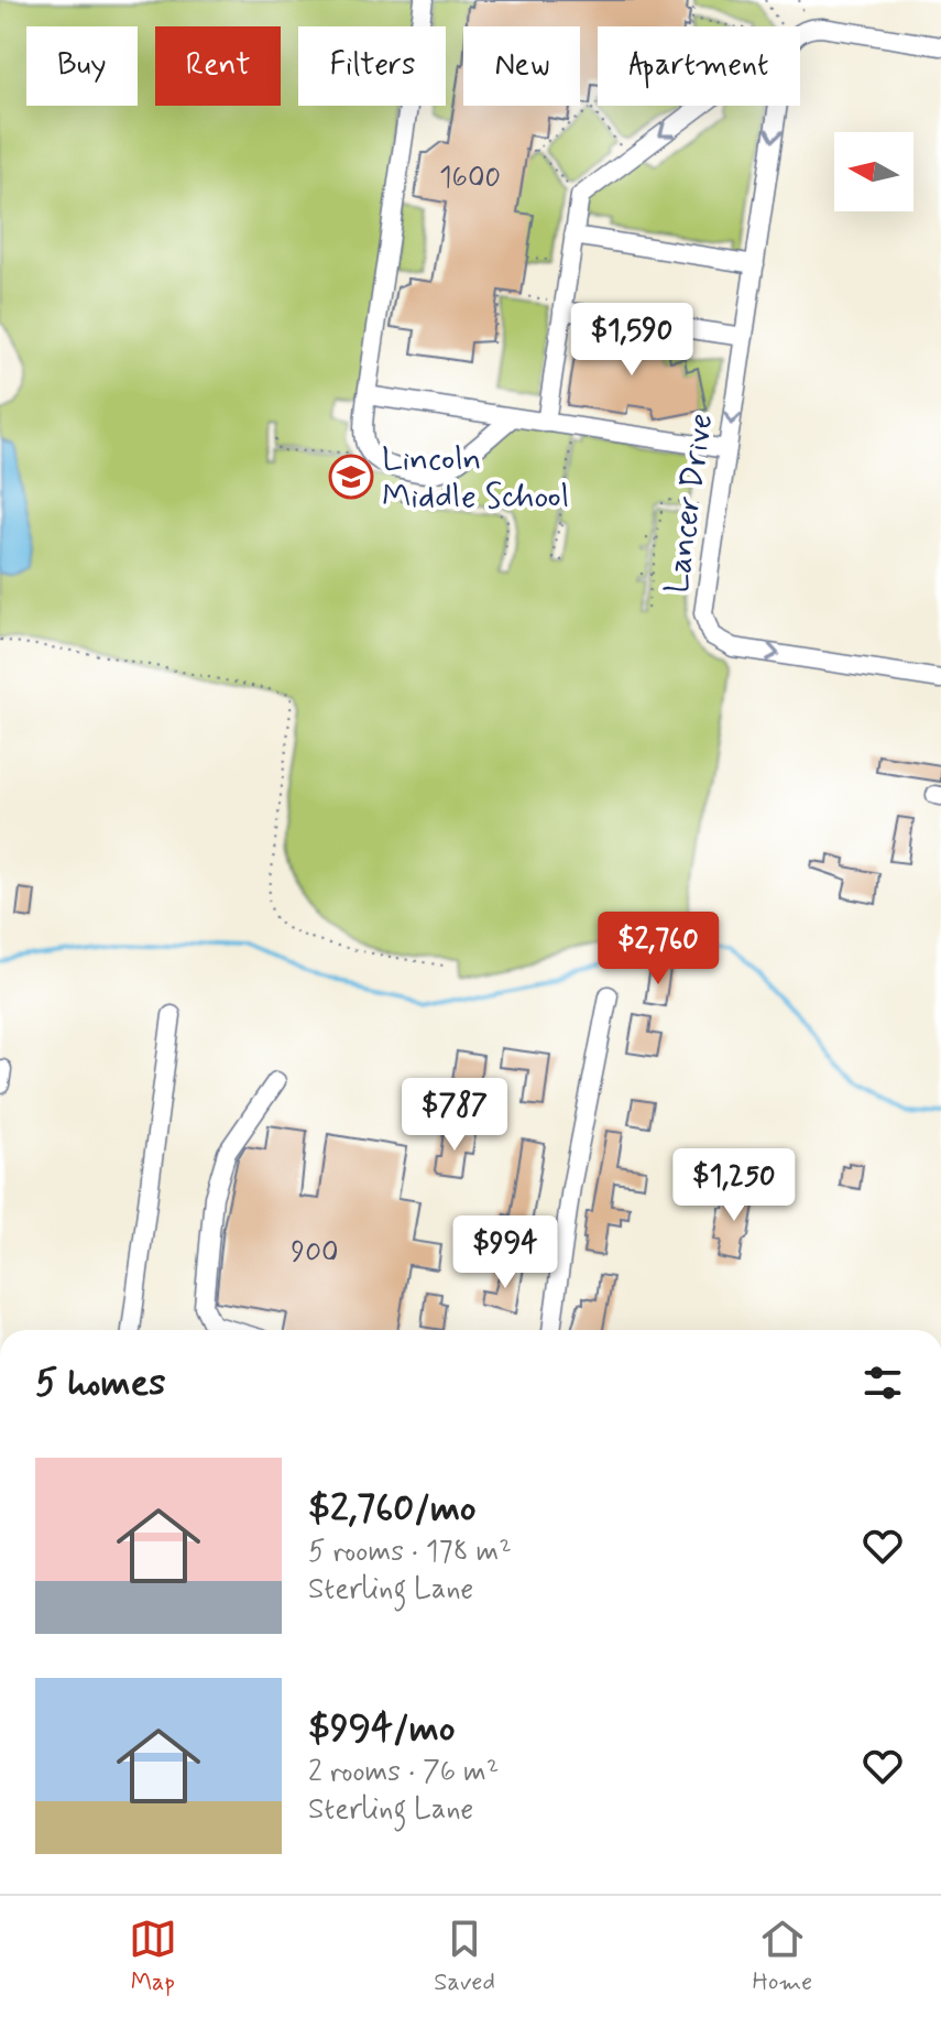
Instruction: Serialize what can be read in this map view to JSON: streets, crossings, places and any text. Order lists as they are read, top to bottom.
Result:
{
  "streets": {
    "street": ["Lancer Drive"]
  },
  "places": {
    "school or university": ["Lincoln Middle School"]
  },
  "house_numbers": ["1600", "900"],
  "north": "left",
  "page": {
    "chip": [
      "Buy",
      "Rent",
      "Filters",
      "New",
      "Apartment"
    ],
    "price": [
      "$1,590",
      "$2,760",
      "$787",
      "$1,250",
      "$994"
    ],
    "heading": "5 homes",
    "list": [
      {
        "name": "$2,760/mo",
        "note": "5 rooms · 178 m² · Sterling Lane"
      },
      {
        "name": "$994/mo",
        "note": "2 rooms · 76 m² · Sterling Lane"
      }
    ],
    "tabs": ["Map", "Saved", "Home"]
  }
}
